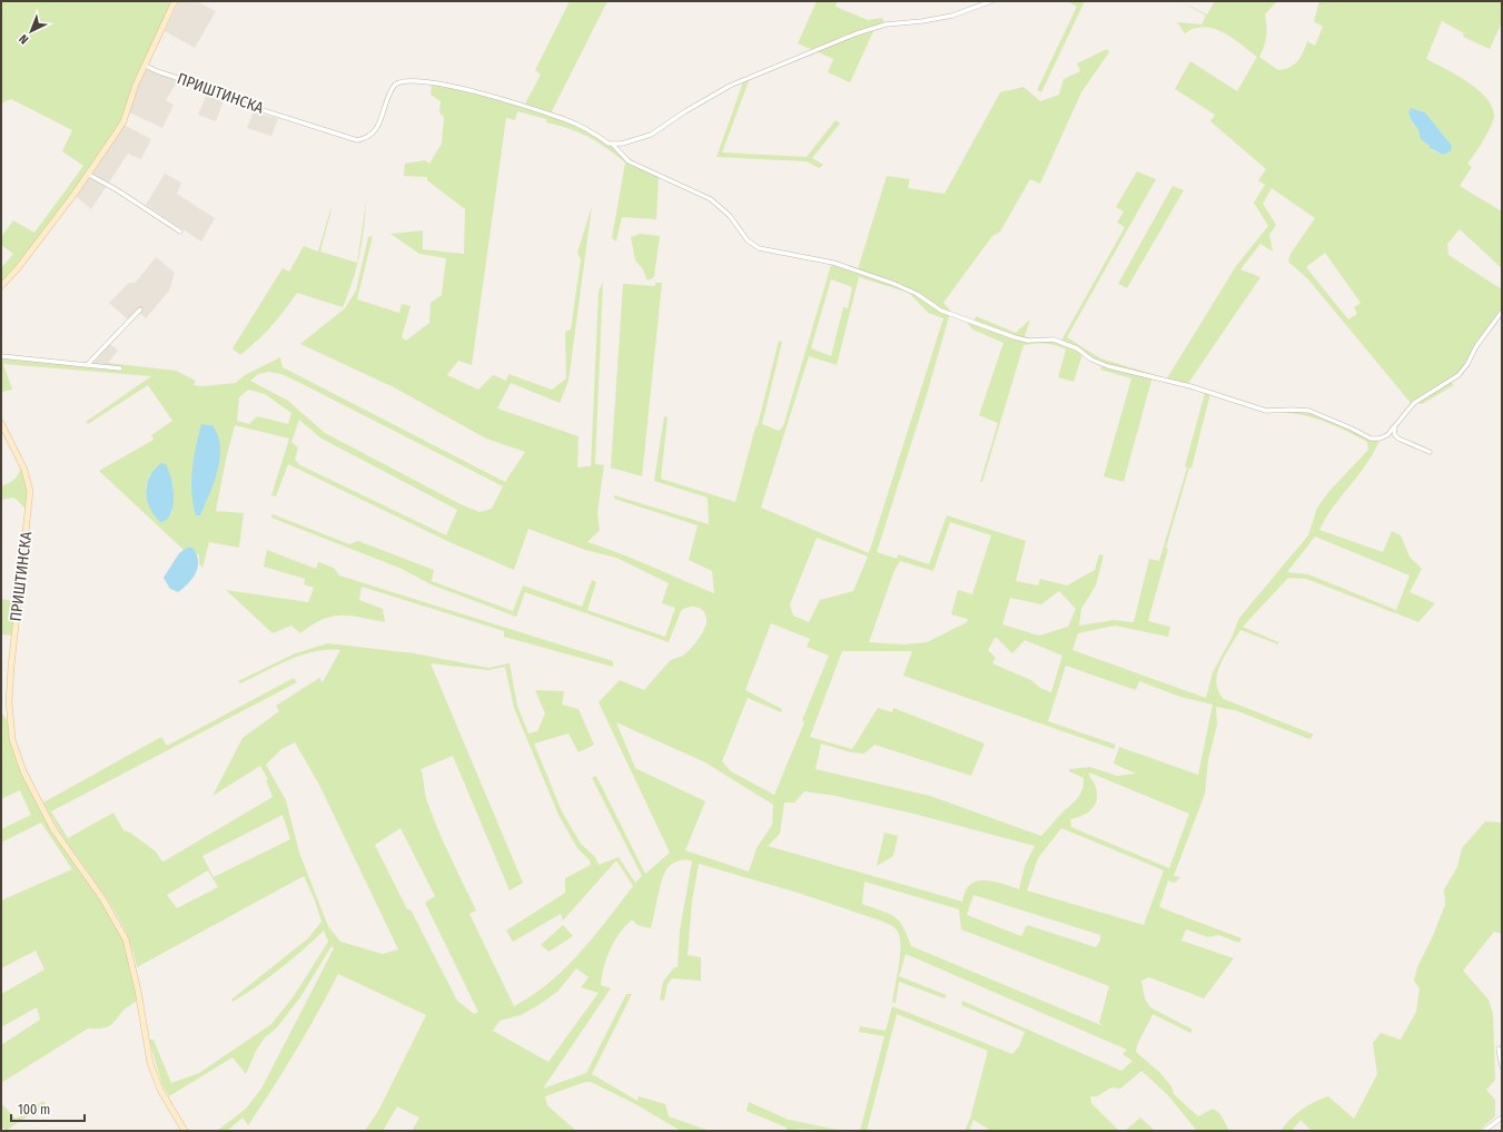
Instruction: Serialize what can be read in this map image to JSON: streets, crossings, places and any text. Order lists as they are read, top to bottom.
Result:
{
  "streets": {
    "street": ["ПРИШТИНСКА"]
  },
  "scale_bar": "100 m",
  "north": "bottom left"
}
